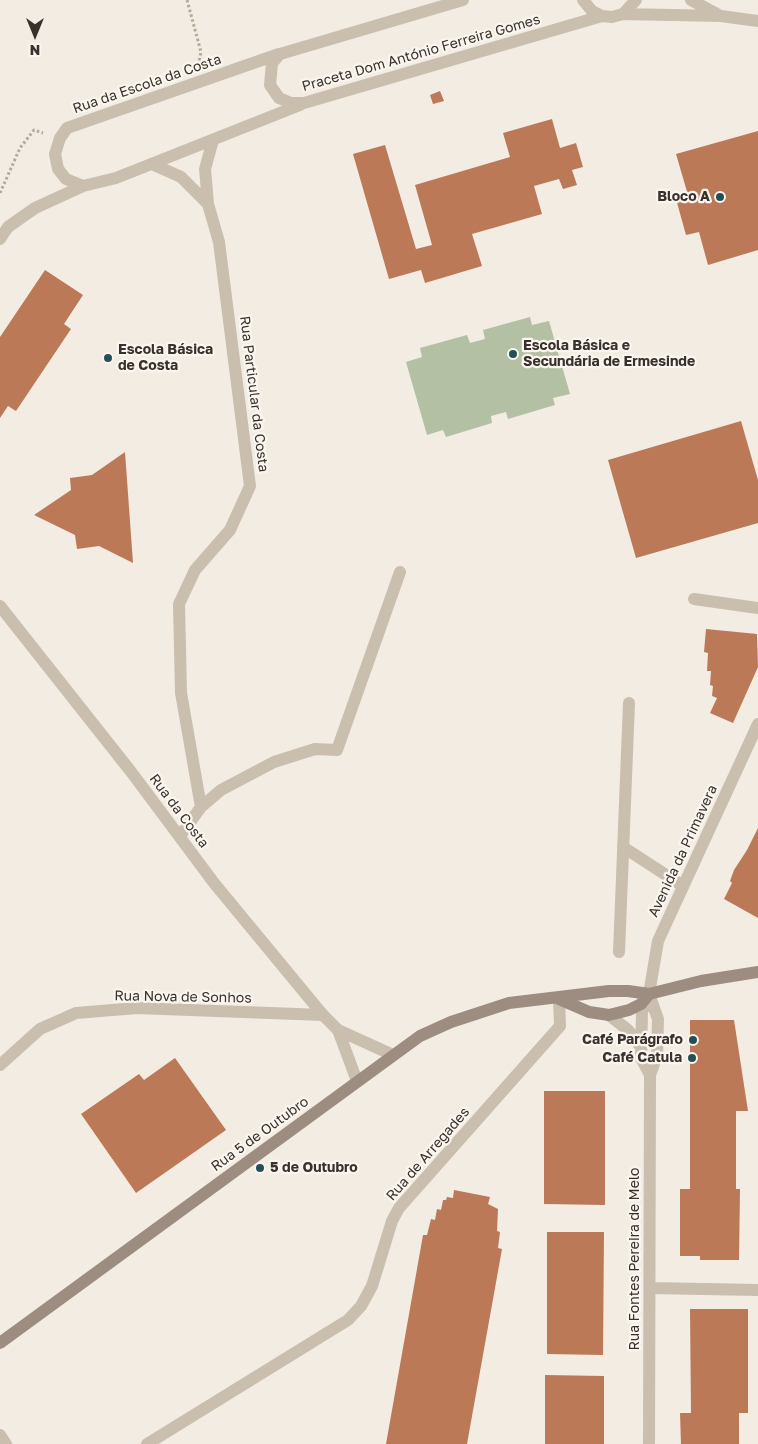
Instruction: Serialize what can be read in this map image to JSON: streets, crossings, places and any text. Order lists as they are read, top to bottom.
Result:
{
  "streets": {
    "main road": ["Rua 5 de Outubro"],
    "street": [
      "Praceta Dom António Ferreira Gomes",
      "Rua da Escola da Costa",
      "Rua Particular da Costa",
      "Rua da Costa",
      "Avenida da Primavera",
      "Rua Nova de Sonhos",
      "Rua de Arregades",
      "Rua Fontes Pereira de Melo"
    ]
  },
  "crossings": [
    ["Praceta Dom António Ferreira Gomes", "Rua da Escola da Costa"],
    ["Rua da Costa", "Rua Nova de Sonhos"],
    ["Rua da Costa", "Rua 5 de Outubro"],
    ["Avenida da Primavera", "Rua 5 de Outubro"],
    ["Avenida da Primavera", "Rua Fontes Pereira de Melo"],
    ["Rua 5 de Outubro", "Rua de Arregades"],
    ["Rua 5 de Outubro", "Rua Fontes Pereira de Melo"]
  ],
  "places": [
    "Bloco A",
    "Escola Básica e Secundária de Ermesinde",
    "Escola Básica de Costa",
    "Café Parágrafo",
    "Café Catula",
    "5 de Outubro"
  ],
  "north": "bottom"
}
